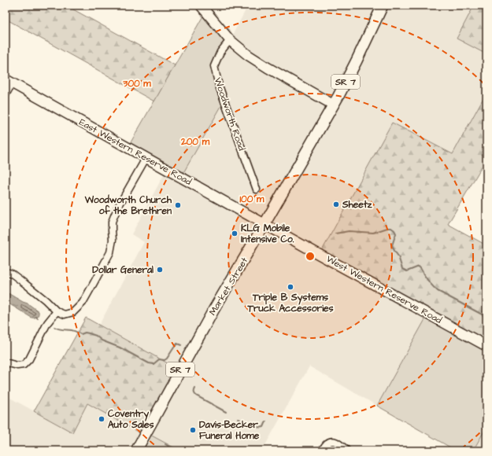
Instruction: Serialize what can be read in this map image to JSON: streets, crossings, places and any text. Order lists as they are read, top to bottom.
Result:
{
  "streets": {
    "main road": [
      "SR 7",
      "East Western Reserve Road",
      "Market Street",
      "West Western Reserve Road"
    ],
    "street": ["Woodworth Road"]
  },
  "crossings": [
    ["East Western Reserve Road", "Market Street"],
    ["East Western Reserve Road", "West Western Reserve Road"],
    ["Market Street", "West Western Reserve Road"]
  ],
  "places": [
    "Sheetz",
    "Woodworth Church of the Brethren",
    "KLG Mobile Intensive Co.",
    "Dollar General",
    "Triple B Systems Truck Accessories",
    "Coventry Auto Sales",
    "Davis-Becker Funeral Home"
  ],
  "rings": ["300 m", "200 m", "100 m"]
}
